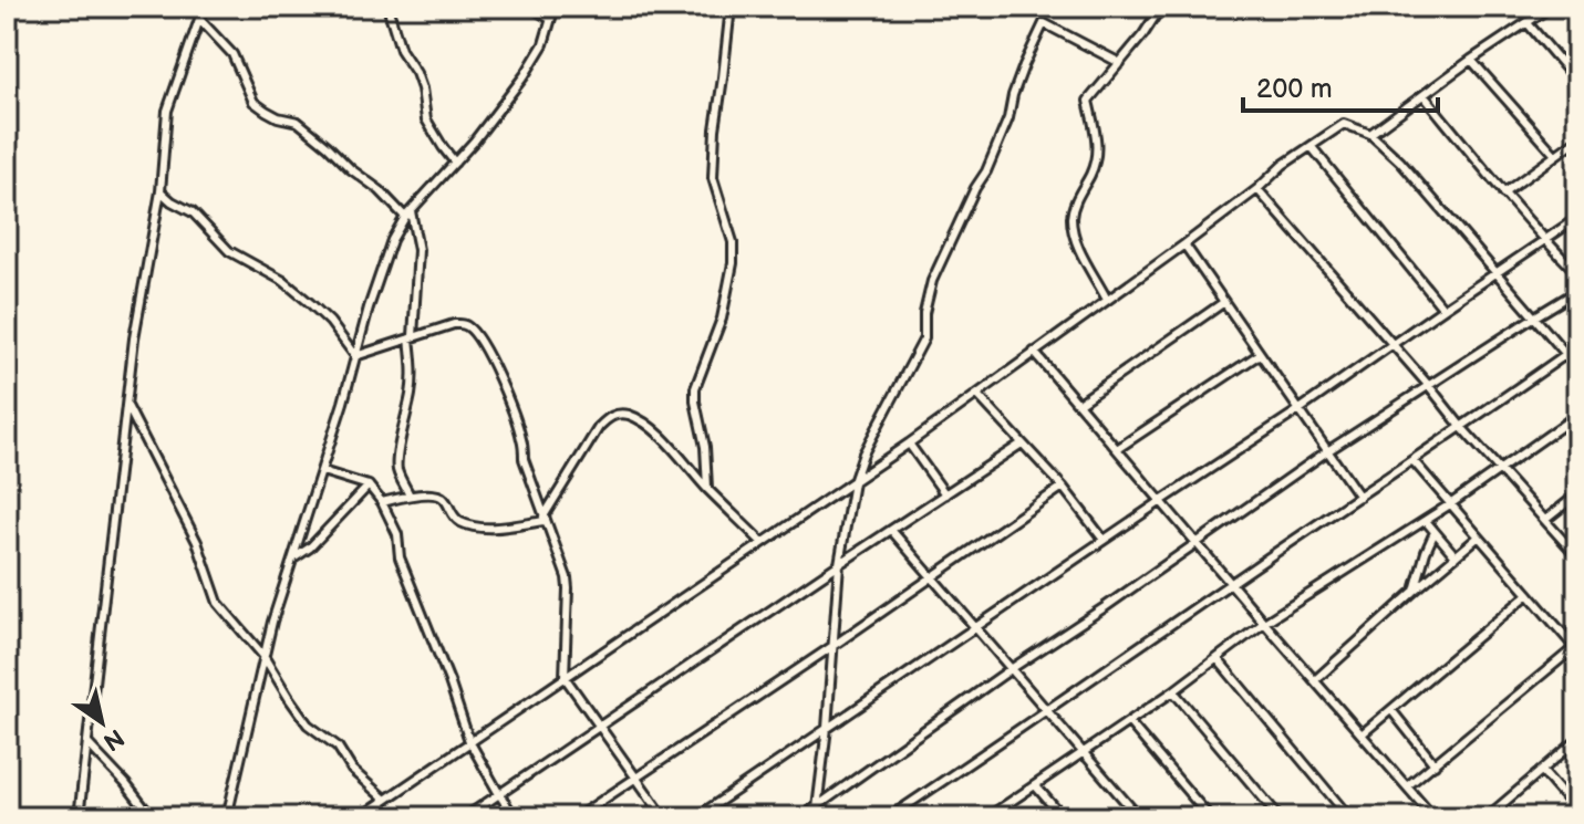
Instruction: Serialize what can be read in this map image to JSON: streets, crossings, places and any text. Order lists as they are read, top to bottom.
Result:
{
  "scale_bar": "200 m",
  "north": "bottom right"
}
